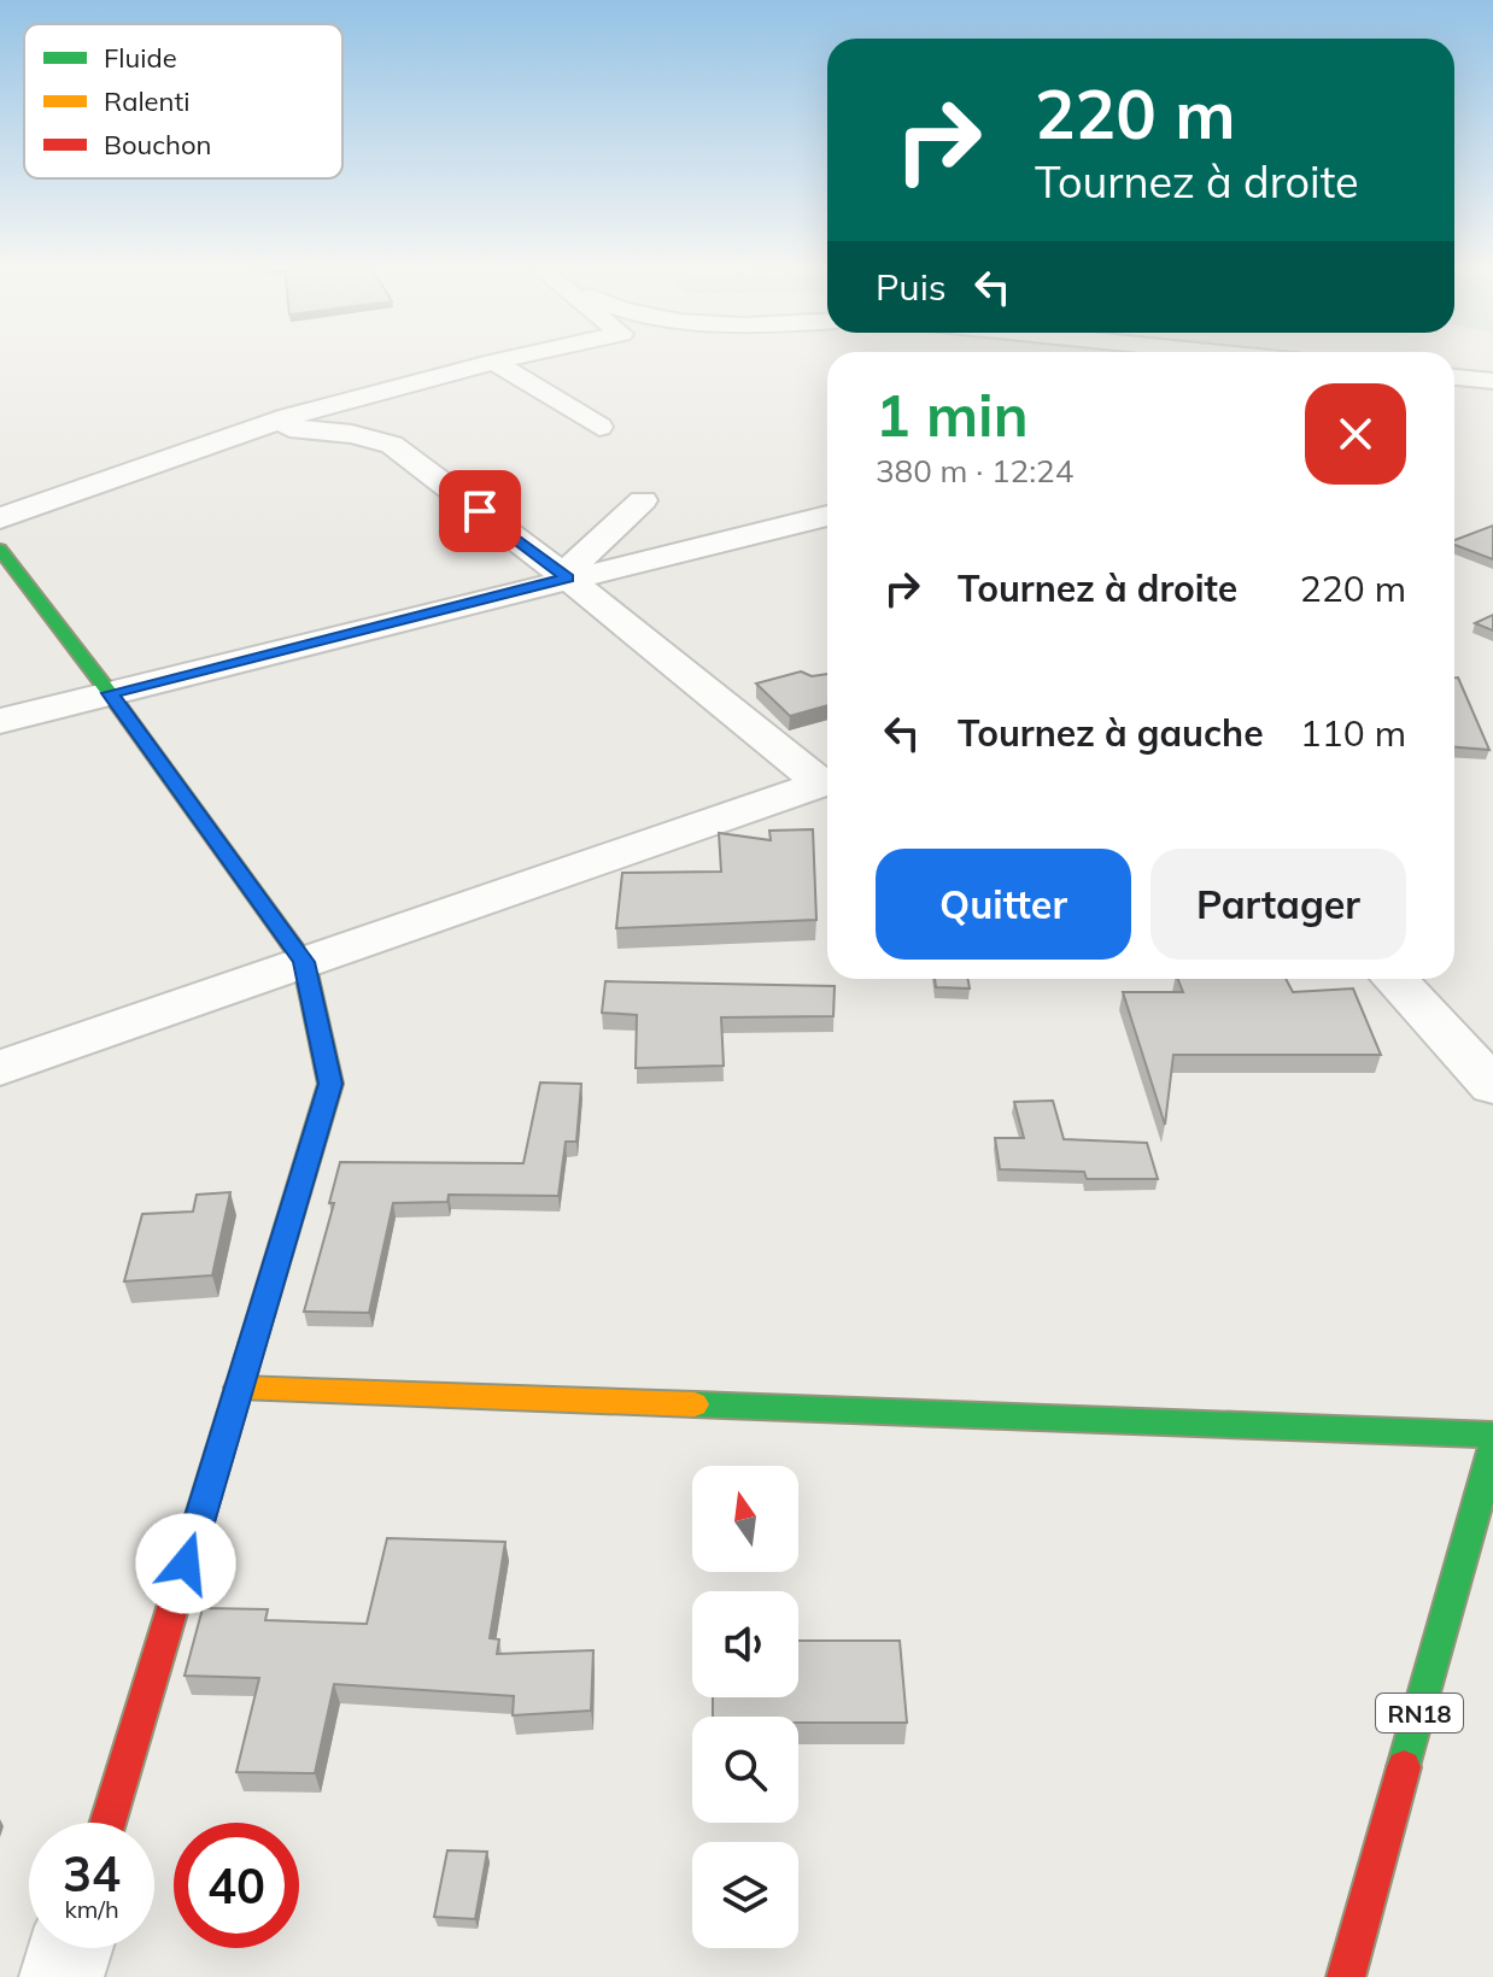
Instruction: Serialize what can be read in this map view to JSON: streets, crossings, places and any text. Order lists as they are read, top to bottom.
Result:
{
  "streets": {
    "street": ["RN18"]
  },
  "legend": ["Fluide", "Ralenti", "Bouchon"],
  "north": "top",
  "page": {
    "turn": ["220 m", "Tournez à droite"],
    "then": "Puis",
    "heading": ["1 min", "380 m · 12:24"],
    "list": [
      {
        "name": "Tournez à droite",
        "value": "220 m"
      },
      {
        "name": "Tournez à gauche",
        "value": "110 m"
      }
    ],
    "buttons": ["Quitter", "Partager"],
    "speed": "34 km/h",
    "limit": "40"
  }
}
